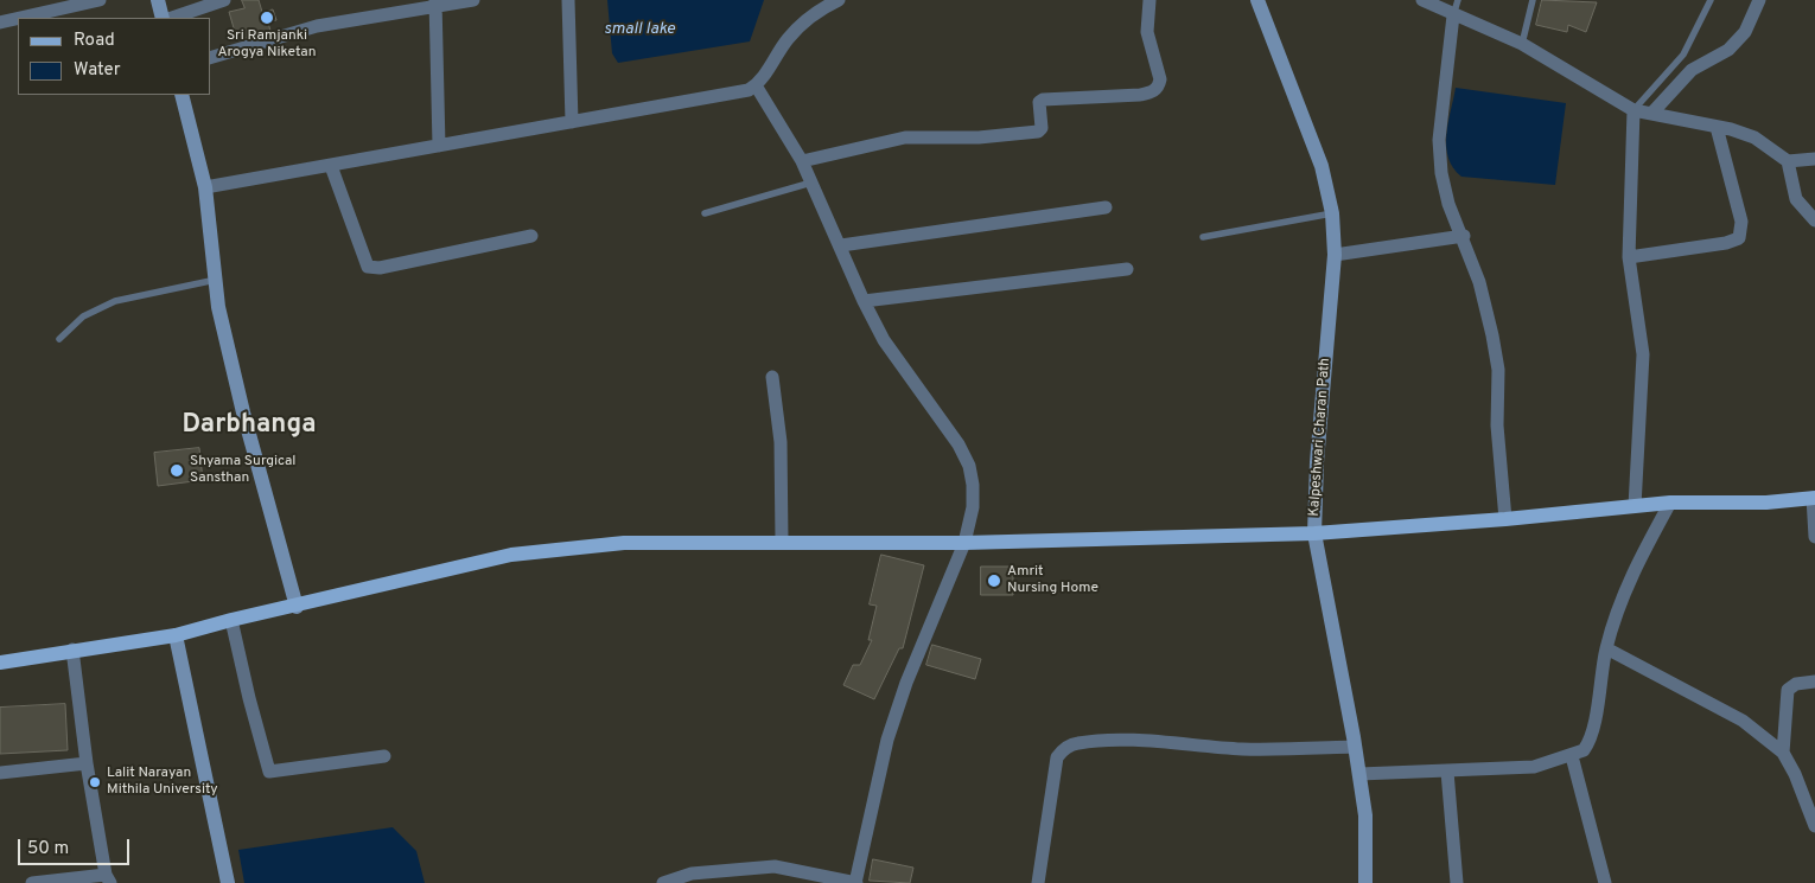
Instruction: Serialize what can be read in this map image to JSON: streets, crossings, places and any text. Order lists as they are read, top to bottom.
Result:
{
  "streets": {
    "street": ["Kalpeshwari Charan Path"]
  },
  "districts": ["Darbhanga"],
  "water": ["small lake"],
  "places": [
    "Sri Ramjanki Arogya Niketan",
    "Shyama Surgical Sansthan",
    "Amrit Nursing Home",
    "Lalit Narayan Mithila University"
  ],
  "legend": ["Road", "Water"],
  "scale_bar": "50 m"
}
